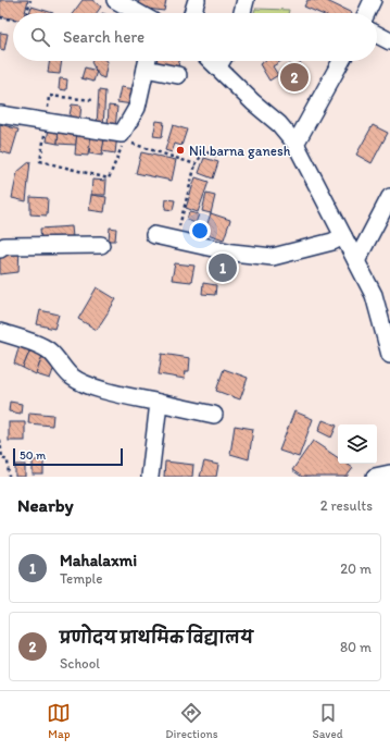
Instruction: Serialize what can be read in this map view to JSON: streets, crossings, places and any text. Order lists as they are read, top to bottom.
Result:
{
  "places": ["Nil barna ganesh"],
  "scale_bar": "50 m",
  "page": {
    "search": "Search here",
    "pins": ["2", "1"],
    "scale": "50 m",
    "heading": ["Nearby", "2 results"],
    "list": [
      {
        "mark": "1",
        "name": "Mahalaxmi",
        "note": "Temple",
        "value": "20 m"
      },
      {
        "mark": "2",
        "name": "प्रणोदय प्राथमिक विद्यालय",
        "note": "School",
        "value": "80 m"
      }
    ],
    "nav": ["Map", "Directions", "Saved"]
  }
}
